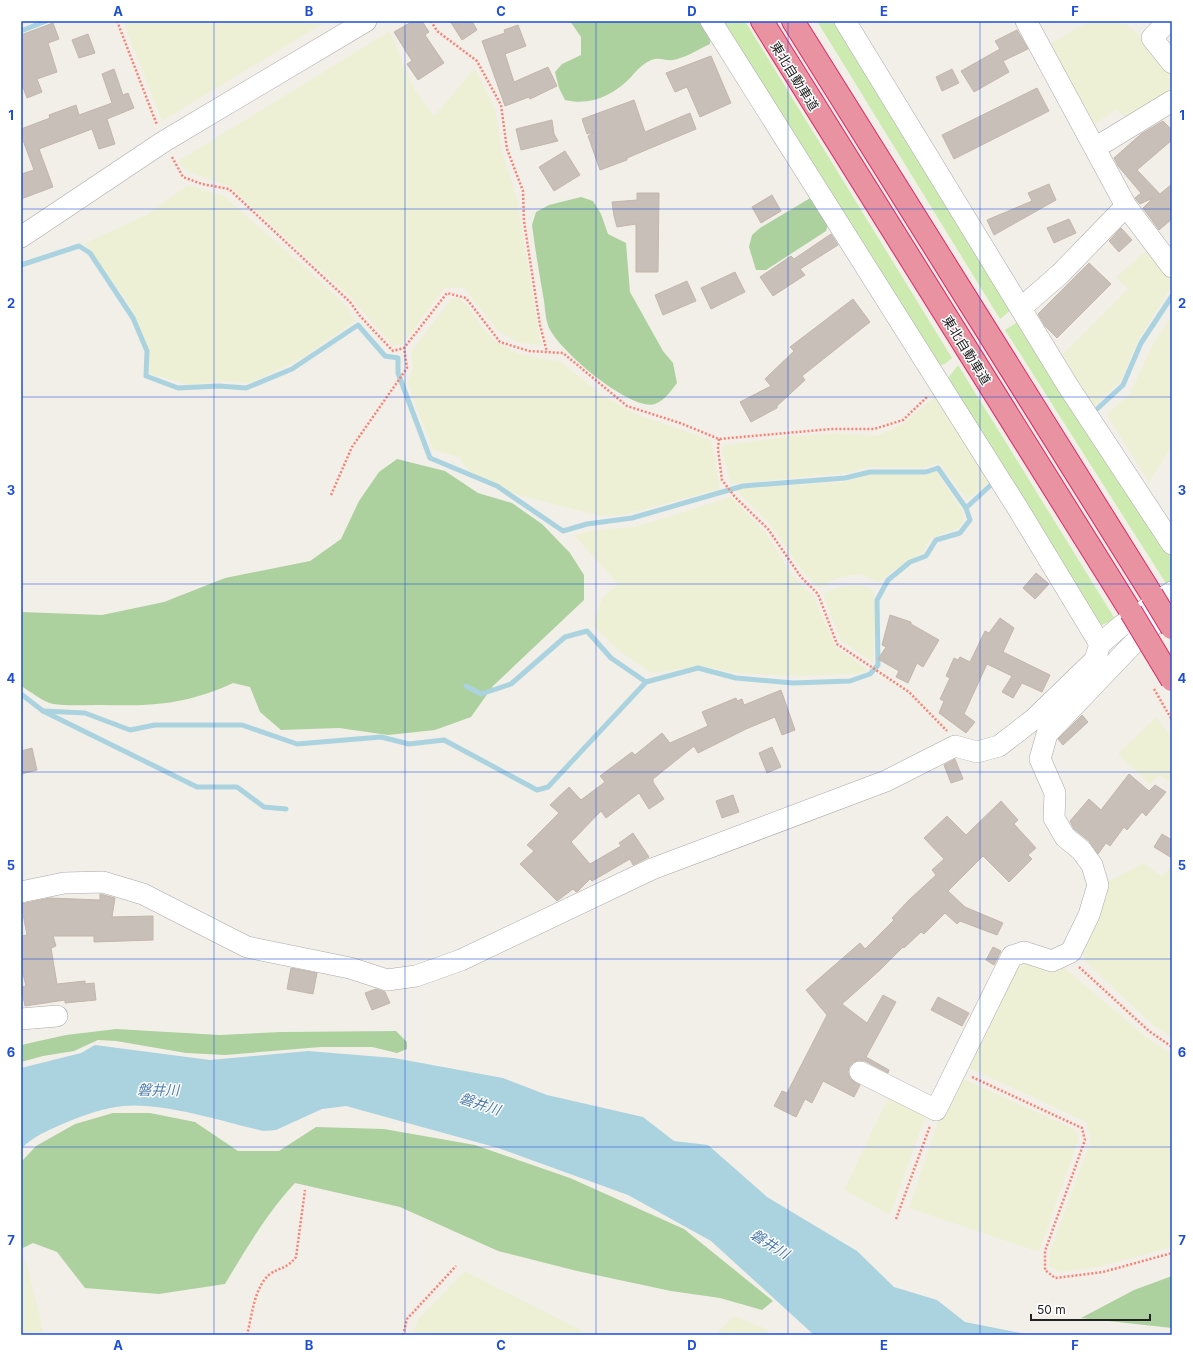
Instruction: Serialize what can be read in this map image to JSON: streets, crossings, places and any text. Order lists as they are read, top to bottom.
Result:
{
  "streets": {
    "highway": ["東北自動車道"]
  },
  "water": ["磐井川"],
  "scale_bar": "50 m",
  "grid": {
    "columns": [
      "A",
      "B",
      "C",
      "D",
      "E",
      "F"
    ],
    "rows": [
      "1",
      "2",
      "3",
      "4",
      "5",
      "6",
      "7"
    ]
  }
}
